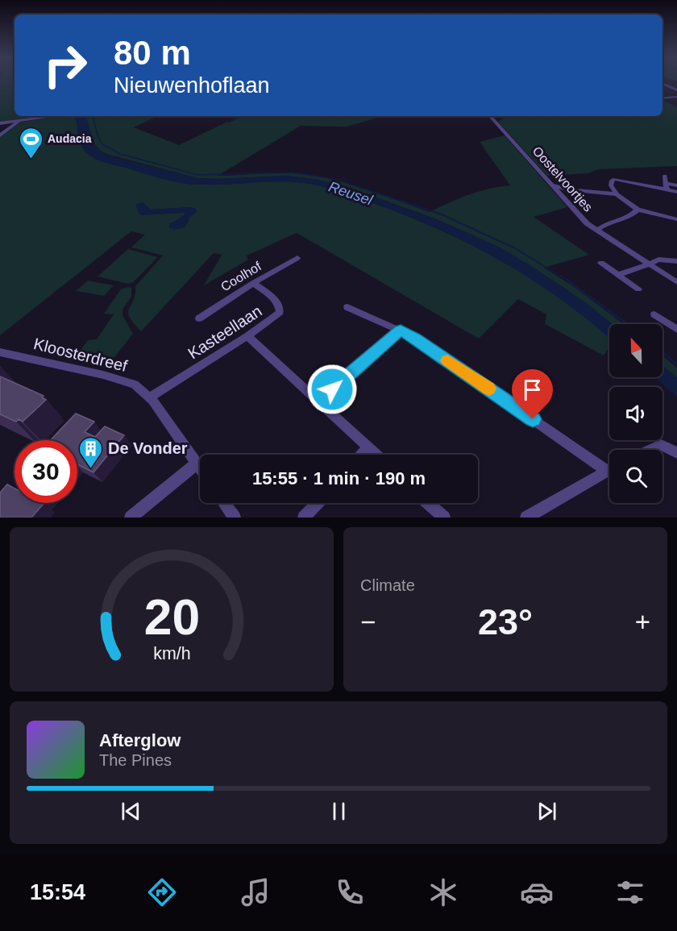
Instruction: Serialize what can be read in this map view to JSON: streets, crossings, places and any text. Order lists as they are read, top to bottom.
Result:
{
  "streets": {
    "street": [
      "Oostelvoortjes",
      "Coolhof",
      "Kasteellaan",
      "Kloosterdreef"
    ]
  },
  "crossings": [
    ["Coolhof", "Kasteellaan"],
    ["Kasteellaan", "Kloosterdreef"]
  ],
  "water": ["Reusel"],
  "places": {
    "sports": ["Audacia"],
    "building": ["De Vonder"]
  },
  "north": "top",
  "page": {
    "turn": ["80 m", "Nieuwenhoflaan"],
    "limit": "30",
    "trip": "15:55 · 1 min · 190 m",
    "tile": "Climate",
    "heat": ["−", "23°", "+"],
    "song": ["Afterglow", "The Pines"],
    "tabs": "15:54",
    "gauge": ["20", "km/h"]
  }
}
